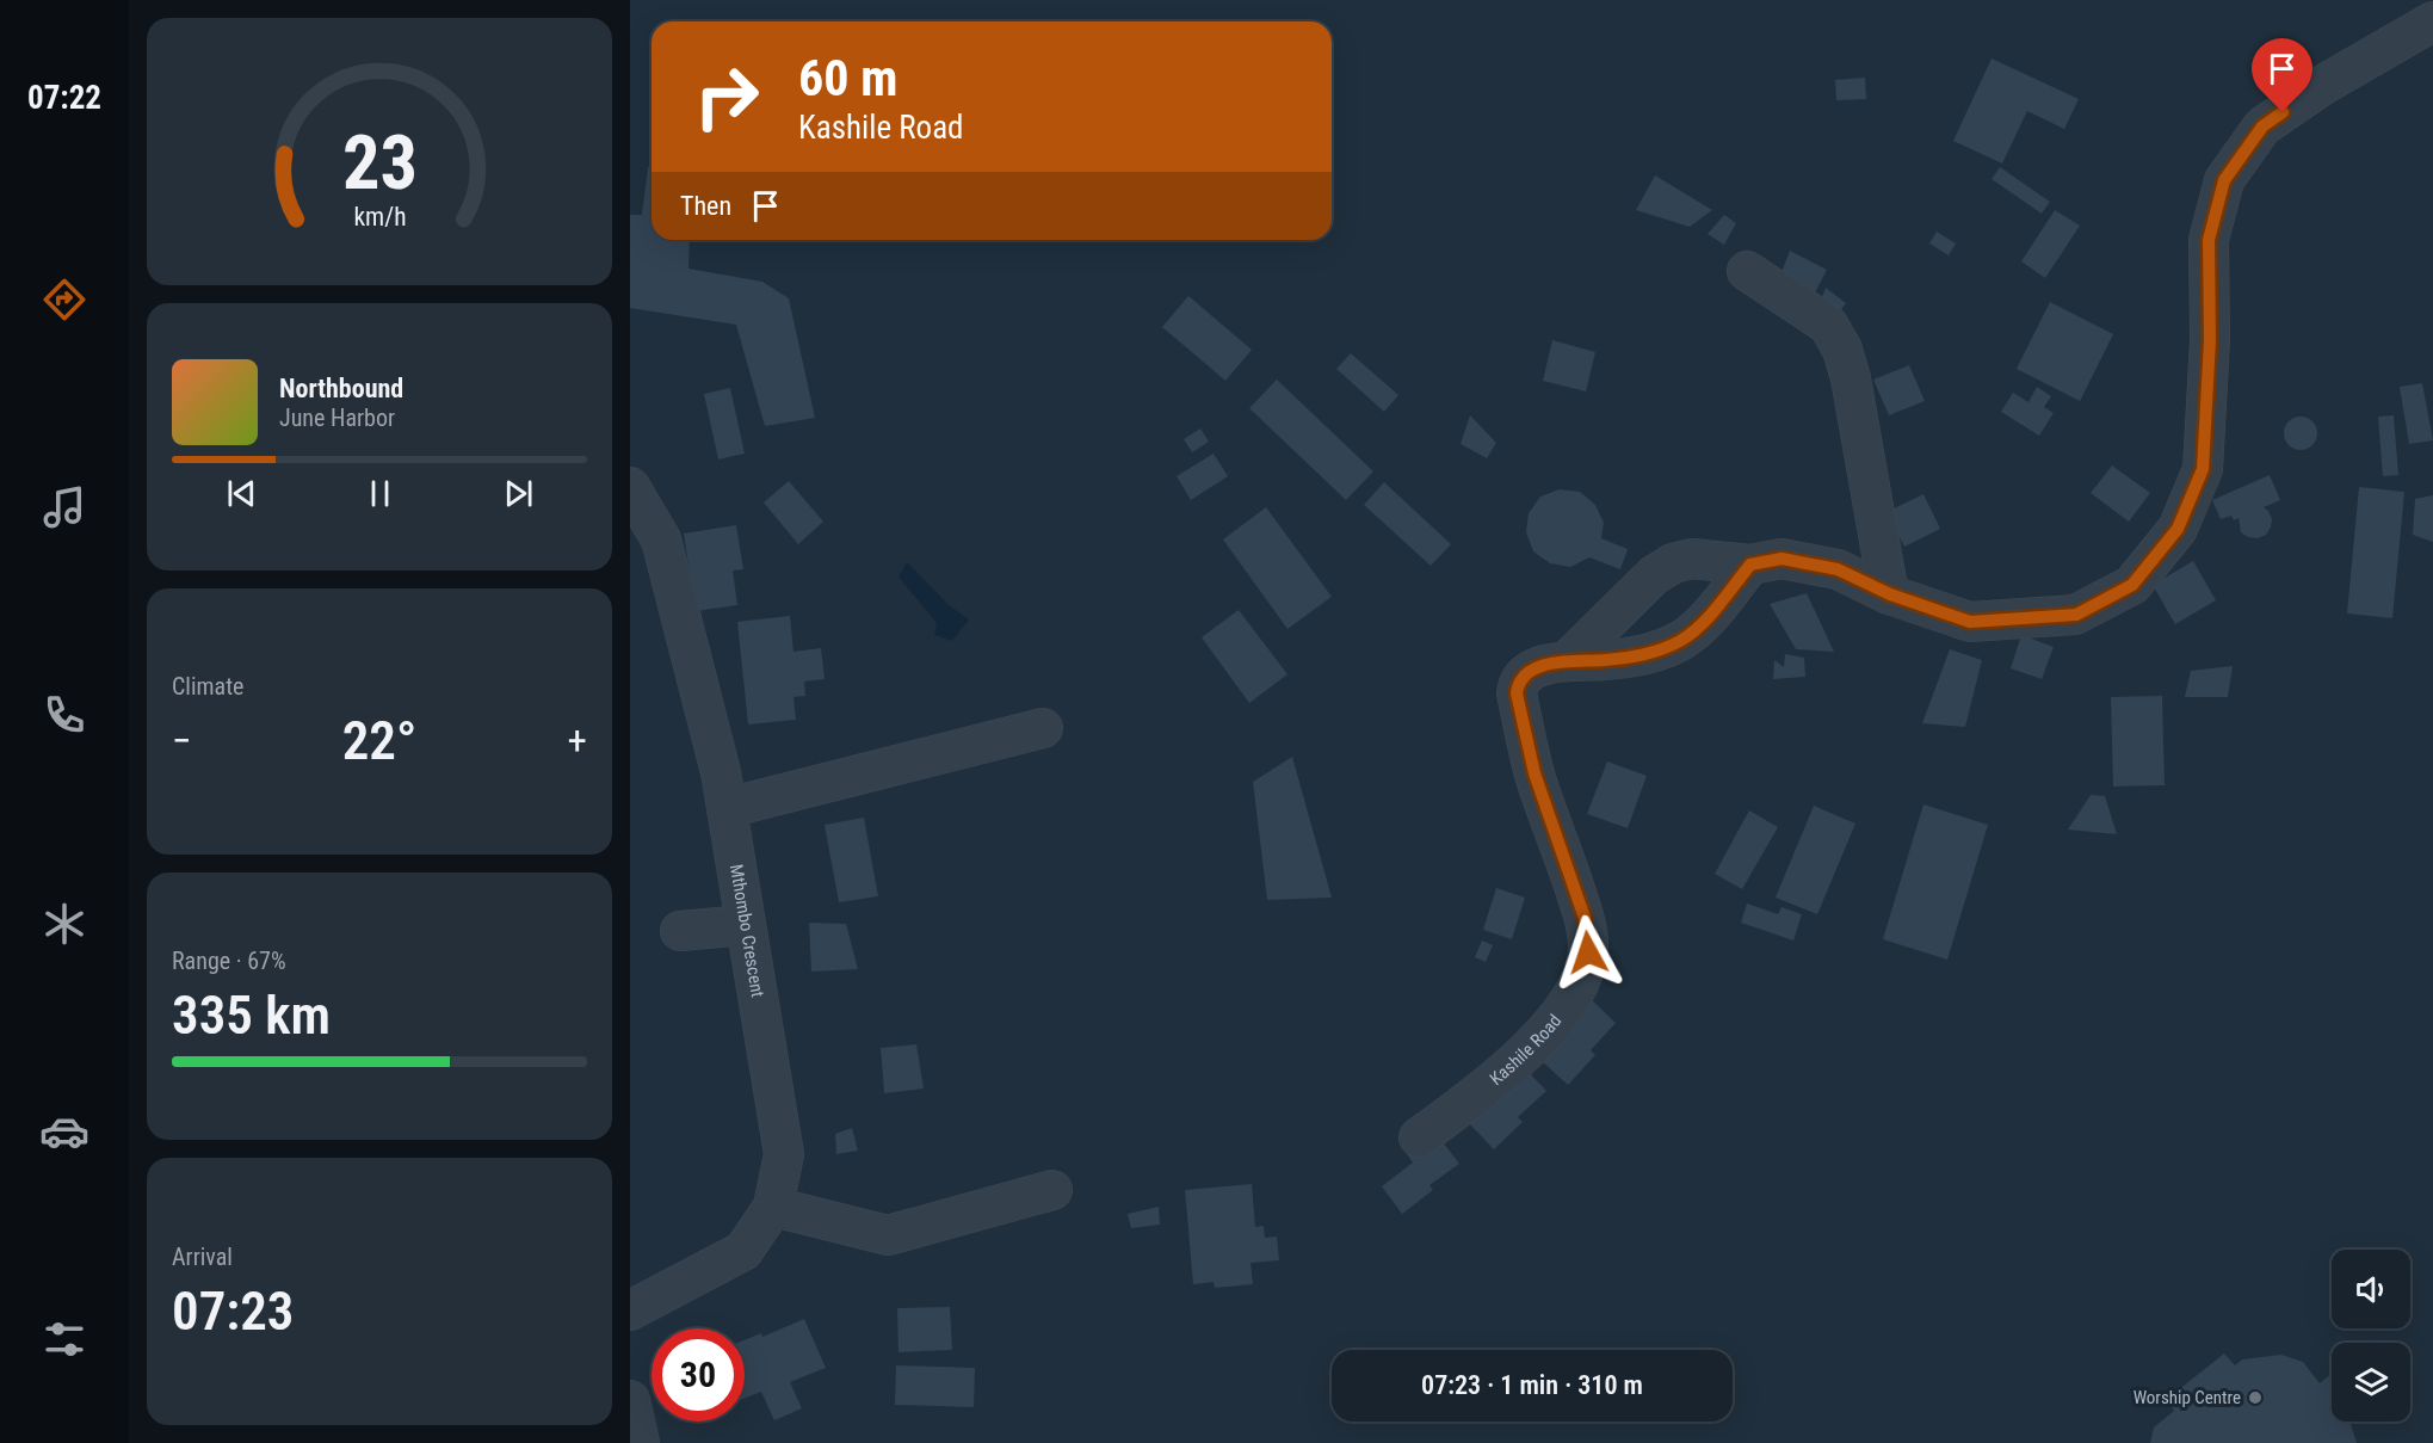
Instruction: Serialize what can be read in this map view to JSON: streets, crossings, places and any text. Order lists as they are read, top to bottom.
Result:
{
  "streets": {
    "street": ["Mthombo Crescent", "Kashile Road"]
  },
  "places": ["Worship Centre"],
  "page": {
    "tabs": "07:22",
    "turn": ["60 m", "Kashile Road"],
    "then": "Then",
    "song": ["Northbound", "June Harbor"],
    "tile": [
      "Climate",
      ["Range · 67%", "335 km"],
      ["Arrival", "07:23"]
    ],
    "heat": ["−", "22°", "+"],
    "limit": "30",
    "trip": "07:23 · 1 min · 310 m",
    "gauge": ["23", "km/h"]
  }
}
